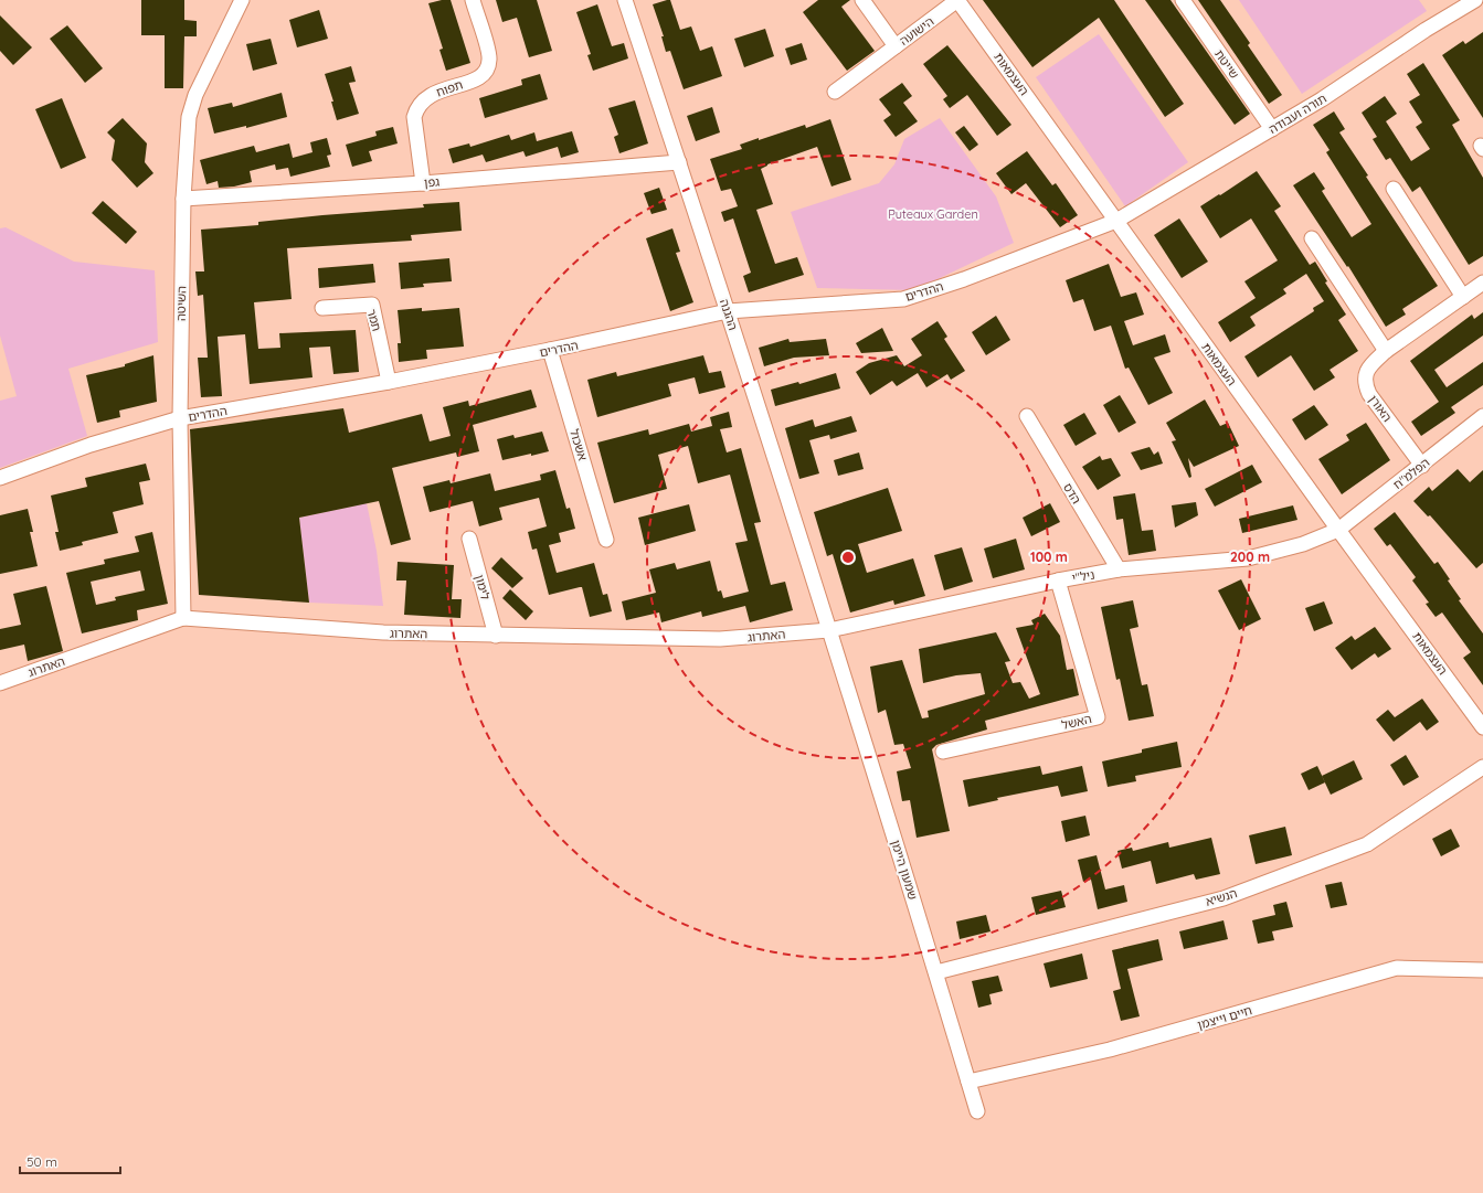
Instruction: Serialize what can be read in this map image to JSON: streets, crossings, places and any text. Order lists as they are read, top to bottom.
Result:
{
  "streets": {
    "street": [
      "הישועה",
      "שייטת",
      "העצמאות",
      "תפוח",
      "תורה ועבודה",
      "גפן",
      "ההדרים",
      "השיטה",
      "ההגנה",
      "תמר",
      "האורן",
      "אשכול",
      "הפלמ\"ח",
      "הדס",
      "ניל\"י",
      "לימון",
      "האתרוג",
      "האשל",
      "שמעון היימן",
      "הנשיא",
      "חיים וייצמן"
    ]
  },
  "crossings": [
    ["הישועה", "העצמאות"],
    ["שייטת", "תורה ועבודה"],
    ["העצמאות", "תורה ועבודה"],
    ["העצמאות", "ההדרים"],
    ["העצמאות", "הפלמ\"ח"],
    ["העצמאות", "ניל\"י"],
    ["תפוח", "גפן"],
    ["תורה ועבודה", "ההדרים"],
    ["גפן", "השיטה"],
    ["גפן", "ההגנה"],
    ["ההדרים", "השיטה"],
    ["ההדרים", "ההגנה"],
    ["ההדרים", "תמר"],
    ["ההדרים", "אשכול"],
    ["השיטה", "האתרוג"],
    ["ההגנה", "ניל\"י"],
    ["ההגנה", "האתרוג"],
    ["ההגנה", "שמעון היימן"],
    ["האורן", "הפלמ\"ח"],
    ["הפלמ\"ח", "ניל\"י"],
    ["הדס", "ניל\"י"],
    ["ניל\"י", "האתרוג"],
    ["ניל\"י", "האשל"],
    ["ניל\"י", "שמעון היימן"],
    ["לימון", "האתרוג"],
    ["האתרוג", "שמעון היימן"],
    ["שמעון היימן", "הנשיא"],
    ["שמעון היימן", "חיים וייצמן"]
  ],
  "parks": ["Puteaux Garden"],
  "scale_bar": "50 m",
  "rings": ["100 m", "200 m"]
}
